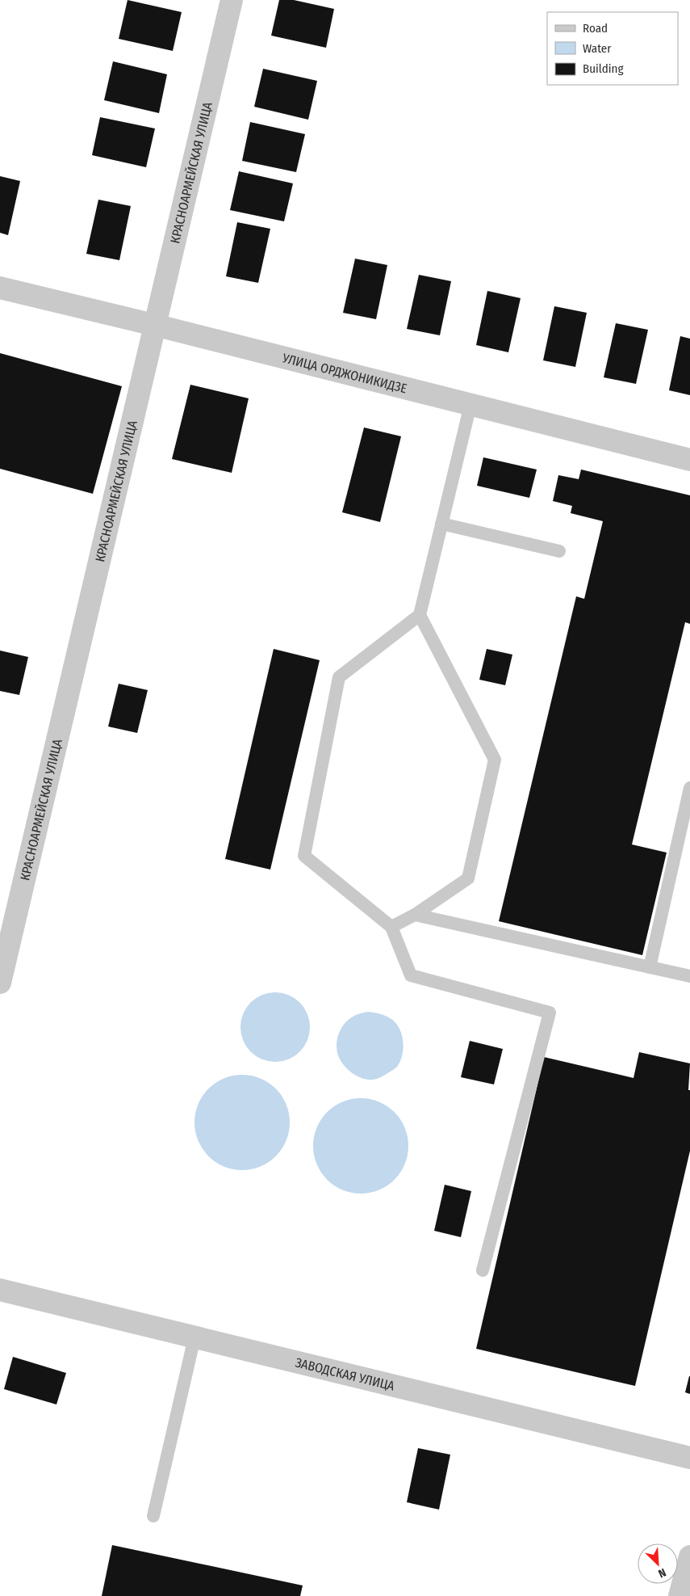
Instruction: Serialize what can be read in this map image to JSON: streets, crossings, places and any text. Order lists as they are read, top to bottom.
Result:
{
  "streets": {
    "street": ["КРАСНОАРМЕЙСКАЯ УЛИЦА", "УЛИЦА ОРДЖОНИКИДЗЕ", "ЗАВОДСКАЯ УЛИЦА"]
  },
  "crossings": [
    ["КРАСНОАРМЕЙСКАЯ УЛИЦА", "УЛИЦА ОРДЖОНИКИДЗЕ"]
  ],
  "legend": ["Road", "Water", "Building"],
  "north": "bottom right"
}
